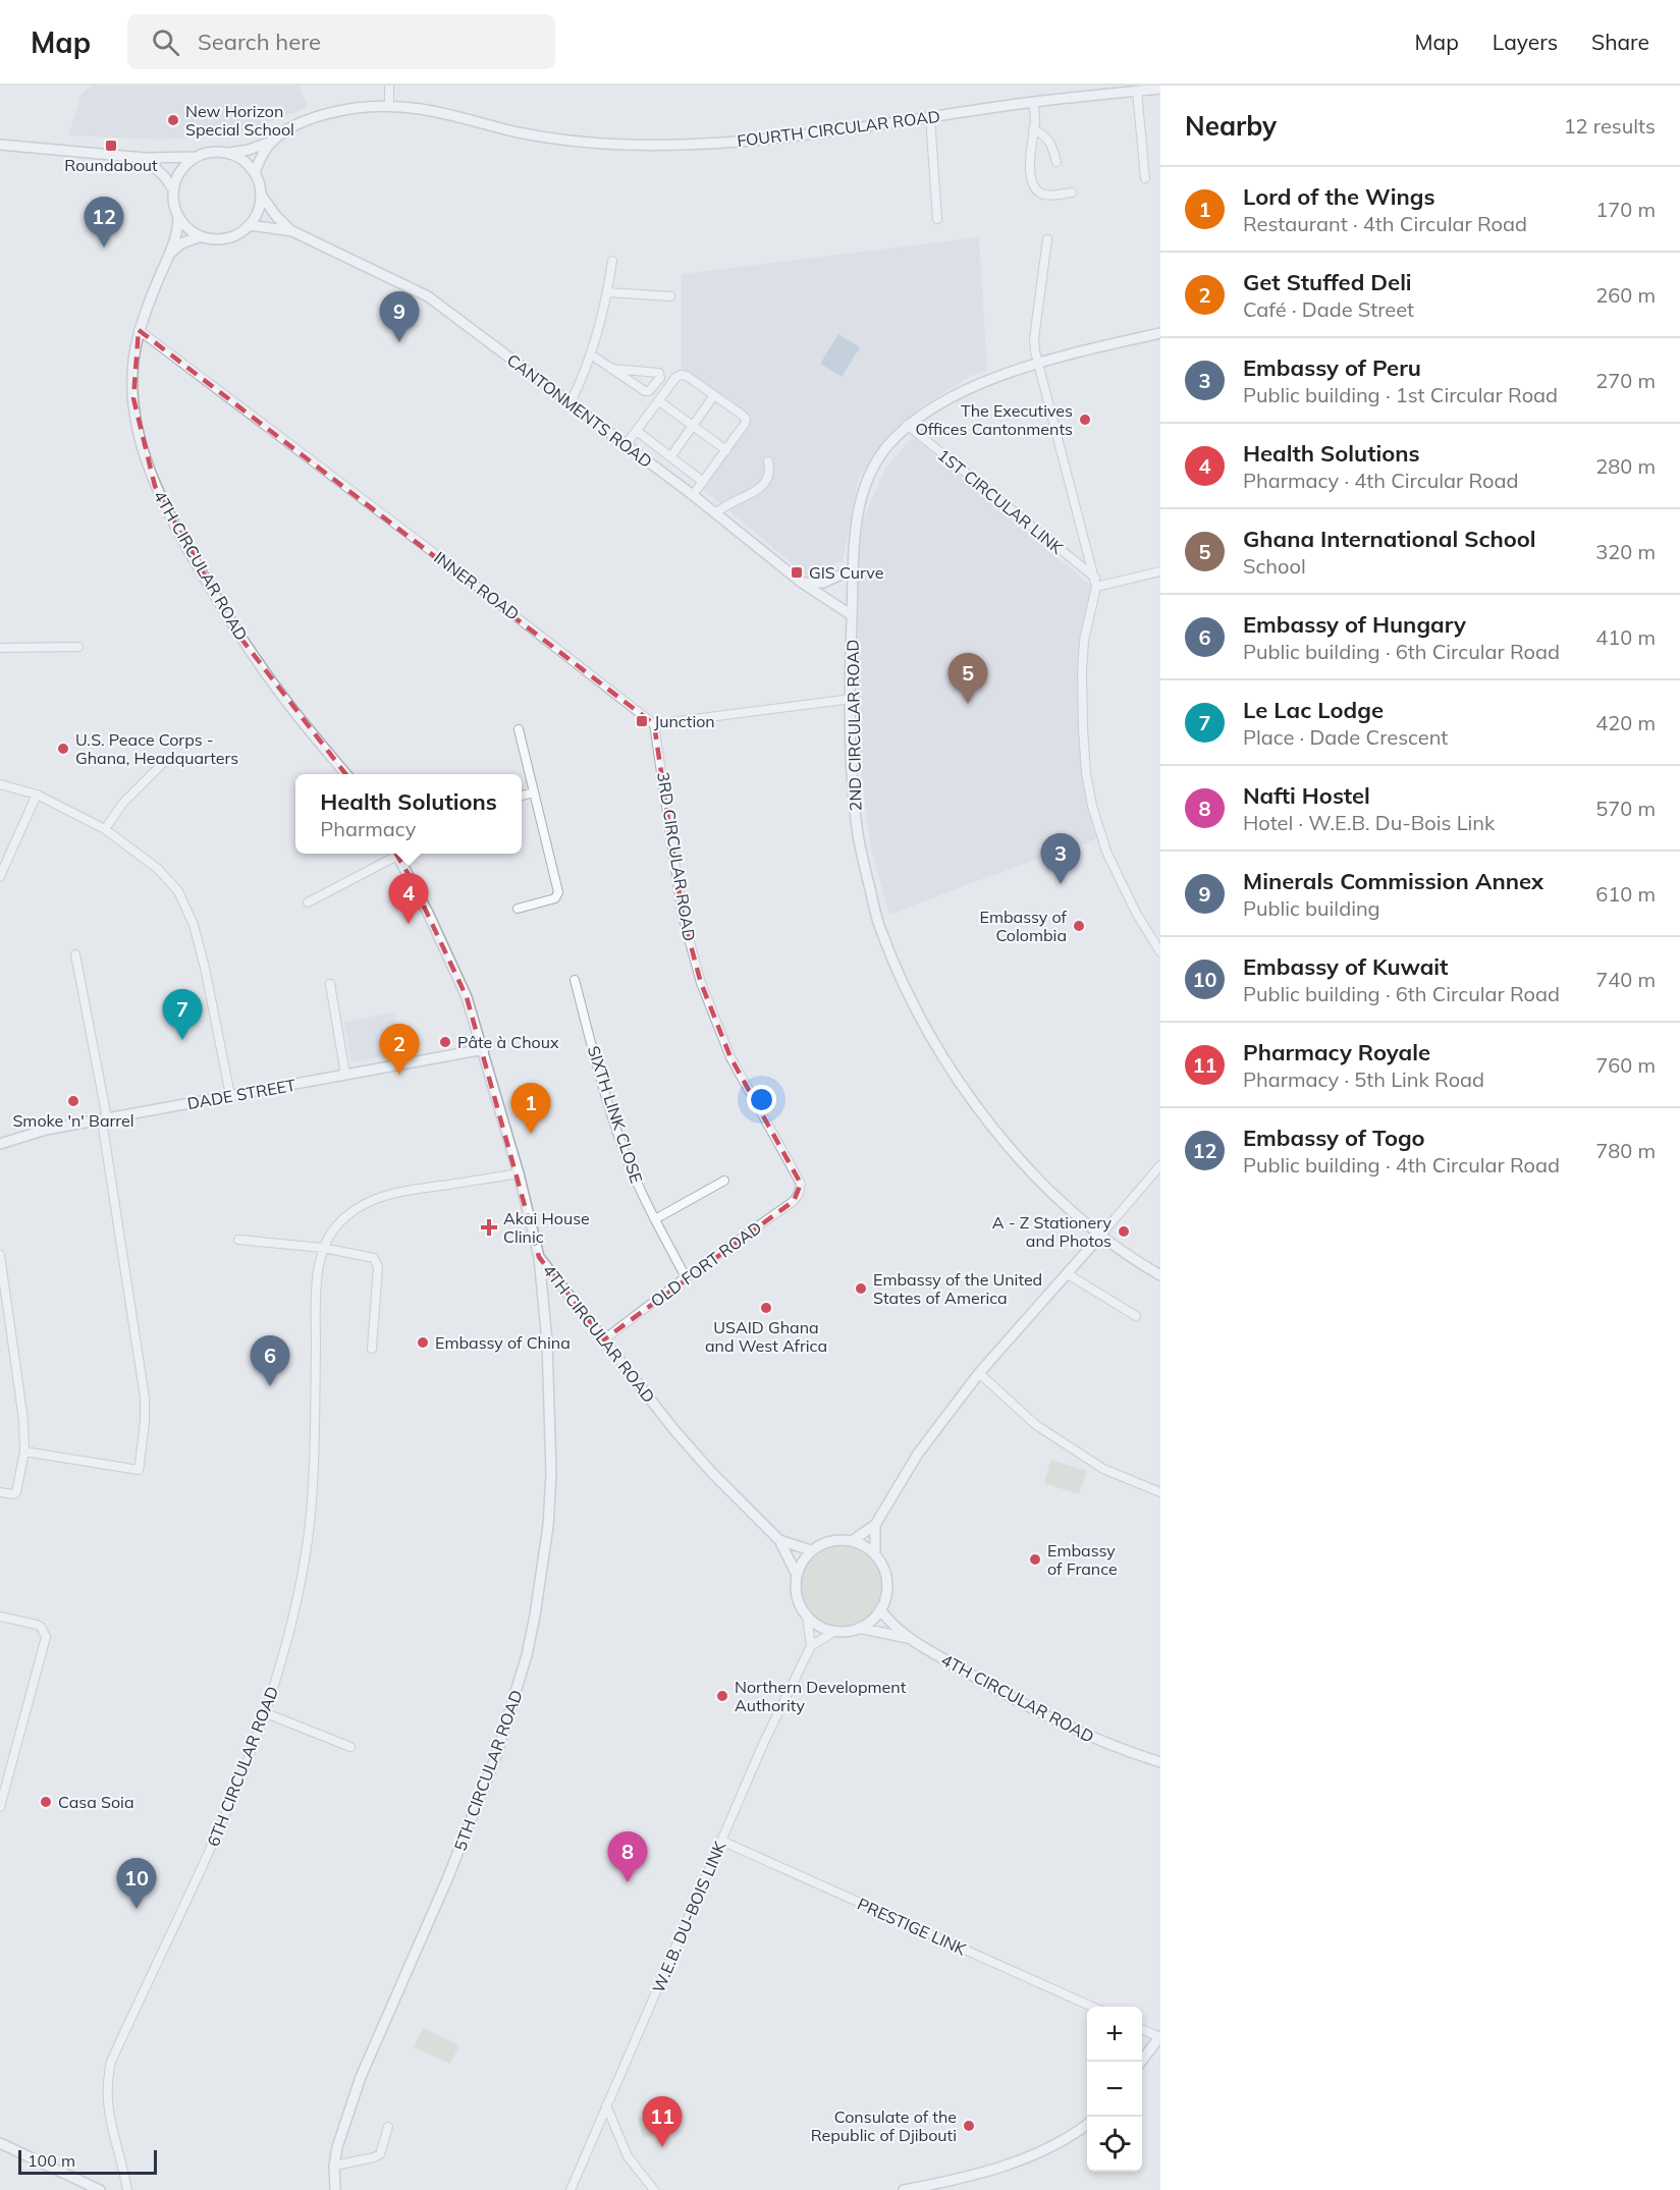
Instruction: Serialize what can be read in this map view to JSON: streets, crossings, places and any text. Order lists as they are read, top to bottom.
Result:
{
  "streets": {
    "street": [
      "FOURTH CIRCULAR ROAD",
      "CANTONMENTS ROAD",
      "1ST CIRCULAR LINK",
      "4TH CIRCULAR ROAD",
      "INNER ROAD",
      "2ND CIRCULAR ROAD",
      "3RD CIRCULAR ROAD",
      "DADE STREET",
      "SIXTH LINK CLOSE",
      "OLD FORT ROAD",
      "6TH CIRCULAR ROAD",
      "5TH CIRCULAR ROAD",
      "W.E.B. DU-BOIS LINK",
      "PRESTIGE LINK"
    ]
  },
  "crossings": [
    ["FOURTH CIRCULAR ROAD", "4TH CIRCULAR ROAD"],
    ["CANTONMENTS ROAD", "2ND CIRCULAR ROAD"],
    ["1ST CIRCULAR LINK", "2ND CIRCULAR ROAD"],
    ["4TH CIRCULAR ROAD", "INNER ROAD"],
    ["4TH CIRCULAR ROAD", "DADE STREET"],
    ["4TH CIRCULAR ROAD", "OLD FORT ROAD"],
    ["4TH CIRCULAR ROAD", "6TH CIRCULAR ROAD"],
    ["4TH CIRCULAR ROAD", "5TH CIRCULAR ROAD"],
    ["INNER ROAD", "3RD CIRCULAR ROAD"],
    ["3RD CIRCULAR ROAD", "OLD FORT ROAD"],
    ["SIXTH LINK CLOSE", "OLD FORT ROAD"],
    ["W.E.B. DU-BOIS LINK", "PRESTIGE LINK"]
  ],
  "places": {
    "other": [
      "New Horizon Special School",
      "The Executives Offices Cantonments",
      "U.S. Peace Corps - Ghana, Headquarters",
      "Embassy of Colombia",
      "Pâte à Choux",
      "Smoke 'n' Barrel",
      "A - Z Stationery and Photos",
      "Embassy of the United States of America",
      "USAID Ghana and West Africa",
      "Embassy of China",
      "Embassy of France",
      "Northern Development Authority",
      "Casa Soia",
      "Consulate of the Republic of Djibouti"
    ],
    "transit": ["Roundabout", "GIS Curve", "Junction"],
    "health": ["Akai House Clinic"]
  },
  "scale_bar": "100 m",
  "page": {
    "header": "Map",
    "search": "Search here",
    "nav": ["Map", "Layers", "Share"],
    "heading": ["Nearby", "12 results"],
    "list": [
      {
        "mark": "1",
        "name": "Lord of the Wings",
        "note": "Restaurant · 4th Circular Road",
        "value": "170 m"
      },
      {
        "mark": "2",
        "name": "Get Stuffed Deli",
        "note": "Café · Dade Street",
        "value": "260 m"
      },
      {
        "mark": "3",
        "name": "Embassy of Peru",
        "note": "Public building · 1st Circular Road",
        "value": "270 m"
      },
      {
        "mark": "4",
        "name": "Health Solutions",
        "note": "Pharmacy · 4th Circular Road",
        "value": "280 m"
      },
      {
        "mark": "5",
        "name": "Ghana International School",
        "note": "School",
        "value": "320 m"
      },
      {
        "mark": "6",
        "name": "Embassy of Hungary",
        "note": "Public building · 6th Circular Road",
        "value": "410 m"
      },
      {
        "mark": "7",
        "name": "Le Lac Lodge",
        "note": "Place · Dade Crescent",
        "value": "420 m"
      },
      {
        "mark": "8",
        "name": "Nafti Hostel",
        "note": "Hotel · W.E.B. Du-Bois Link",
        "value": "570 m"
      },
      {
        "mark": "9",
        "name": "Minerals Commission Annex",
        "note": "Public building",
        "value": "610 m"
      },
      {
        "mark": "10",
        "name": "Embassy of Kuwait",
        "note": "Public building · 6th Circular Road",
        "value": "740 m"
      },
      {
        "mark": "11",
        "name": "Pharmacy Royale",
        "note": "Pharmacy · 5th Link Road",
        "value": "760 m"
      },
      {
        "mark": "12",
        "name": "Embassy of Togo",
        "note": "Public building · 4th Circular Road",
        "value": "780 m"
      }
    ],
    "pins": [
      "12",
      "9",
      "5",
      "3",
      "4",
      "7",
      "2",
      "1",
      "6",
      "8",
      "10",
      "11"
    ],
    "popup": ["Health Solutions", "Pharmacy"],
    "map_buttons": ["+", "−"],
    "scale": "100 m"
  }
}
